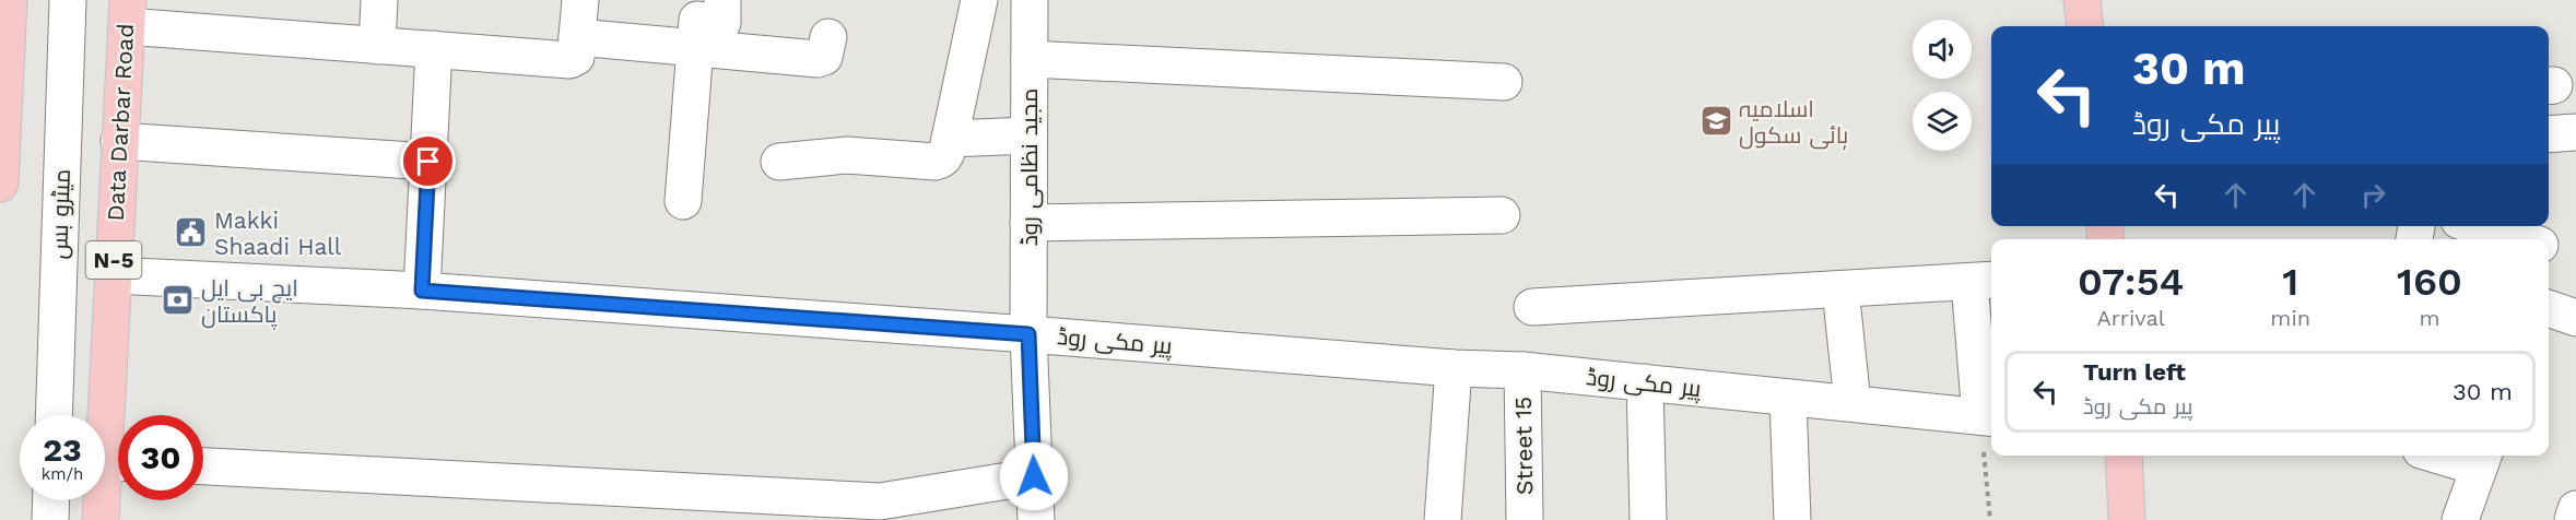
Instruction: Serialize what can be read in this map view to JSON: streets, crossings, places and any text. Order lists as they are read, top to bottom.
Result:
{
  "streets": {
    "main road": ["Data Darbar Road", "N-5"],
    "street": [
      "مجید نظامی روڈ",
      "میٹرو بس",
      "پیر مکی روڈ",
      "Street 15"
    ]
  },
  "crossings": [
    ["Data Darbar Road", "پیر مکی روڈ"],
    ["مجید نظامی روڈ", "پیر مکی روڈ"],
    ["پیر مکی روڈ", "Street 15"]
  ],
  "places": {
    "school or university": ["اسلامیہ ہائی سکول"],
    "public building": ["Makki Shaadi Hall"],
    "bank": ["ایچ بی ایل پاکستان"]
  },
  "page": {
    "turn": ["30 m", "پیر مکی روڈ"],
    "eta": [
      "07:54",
      "Arrival",
      "1",
      "min",
      "160",
      "m"
    ],
    "list": [
      {
        "name": "Turn left",
        "note": "پیر مکی روڈ",
        "value": "30 m"
      }
    ],
    "speed": "23 km/h",
    "limit": "30"
  }
}
